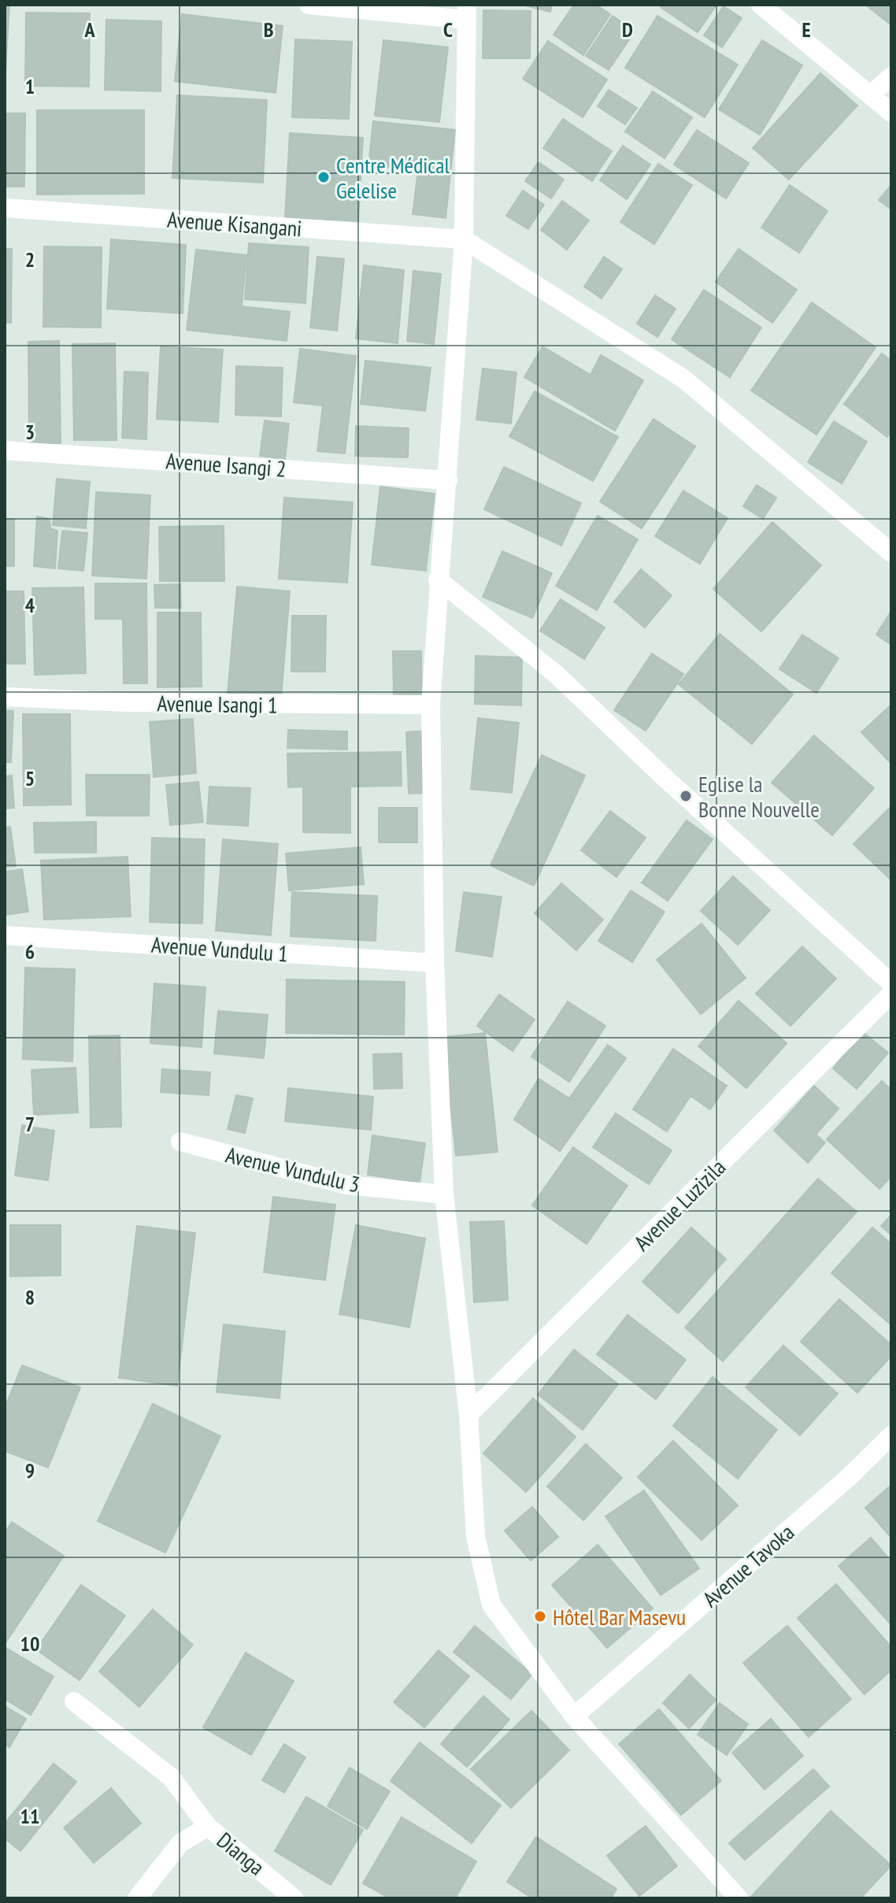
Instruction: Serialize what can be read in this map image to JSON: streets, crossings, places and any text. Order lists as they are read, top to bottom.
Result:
{
  "streets": {
    "street": [
      "Avenue Kisangani",
      "Avenue Isangi 2",
      "Avenue Isangi 1",
      "Avenue Vundulu 1",
      "Avenue Vundulu 3",
      "Avenue Luzizila",
      "Avenue Tavoka",
      "Dianga"
    ]
  },
  "places": ["Centre Médical Gelelise", "Eglise la Bonne Nouvelle", "Hôtel Bar Masevu"],
  "grid": {
    "columns": [
      "A",
      "B",
      "C",
      "D",
      "E"
    ],
    "rows": [
      "1",
      "2",
      "3",
      "4",
      "5",
      "6",
      "7",
      "8",
      "9",
      "10",
      "11"
    ]
  }
}
